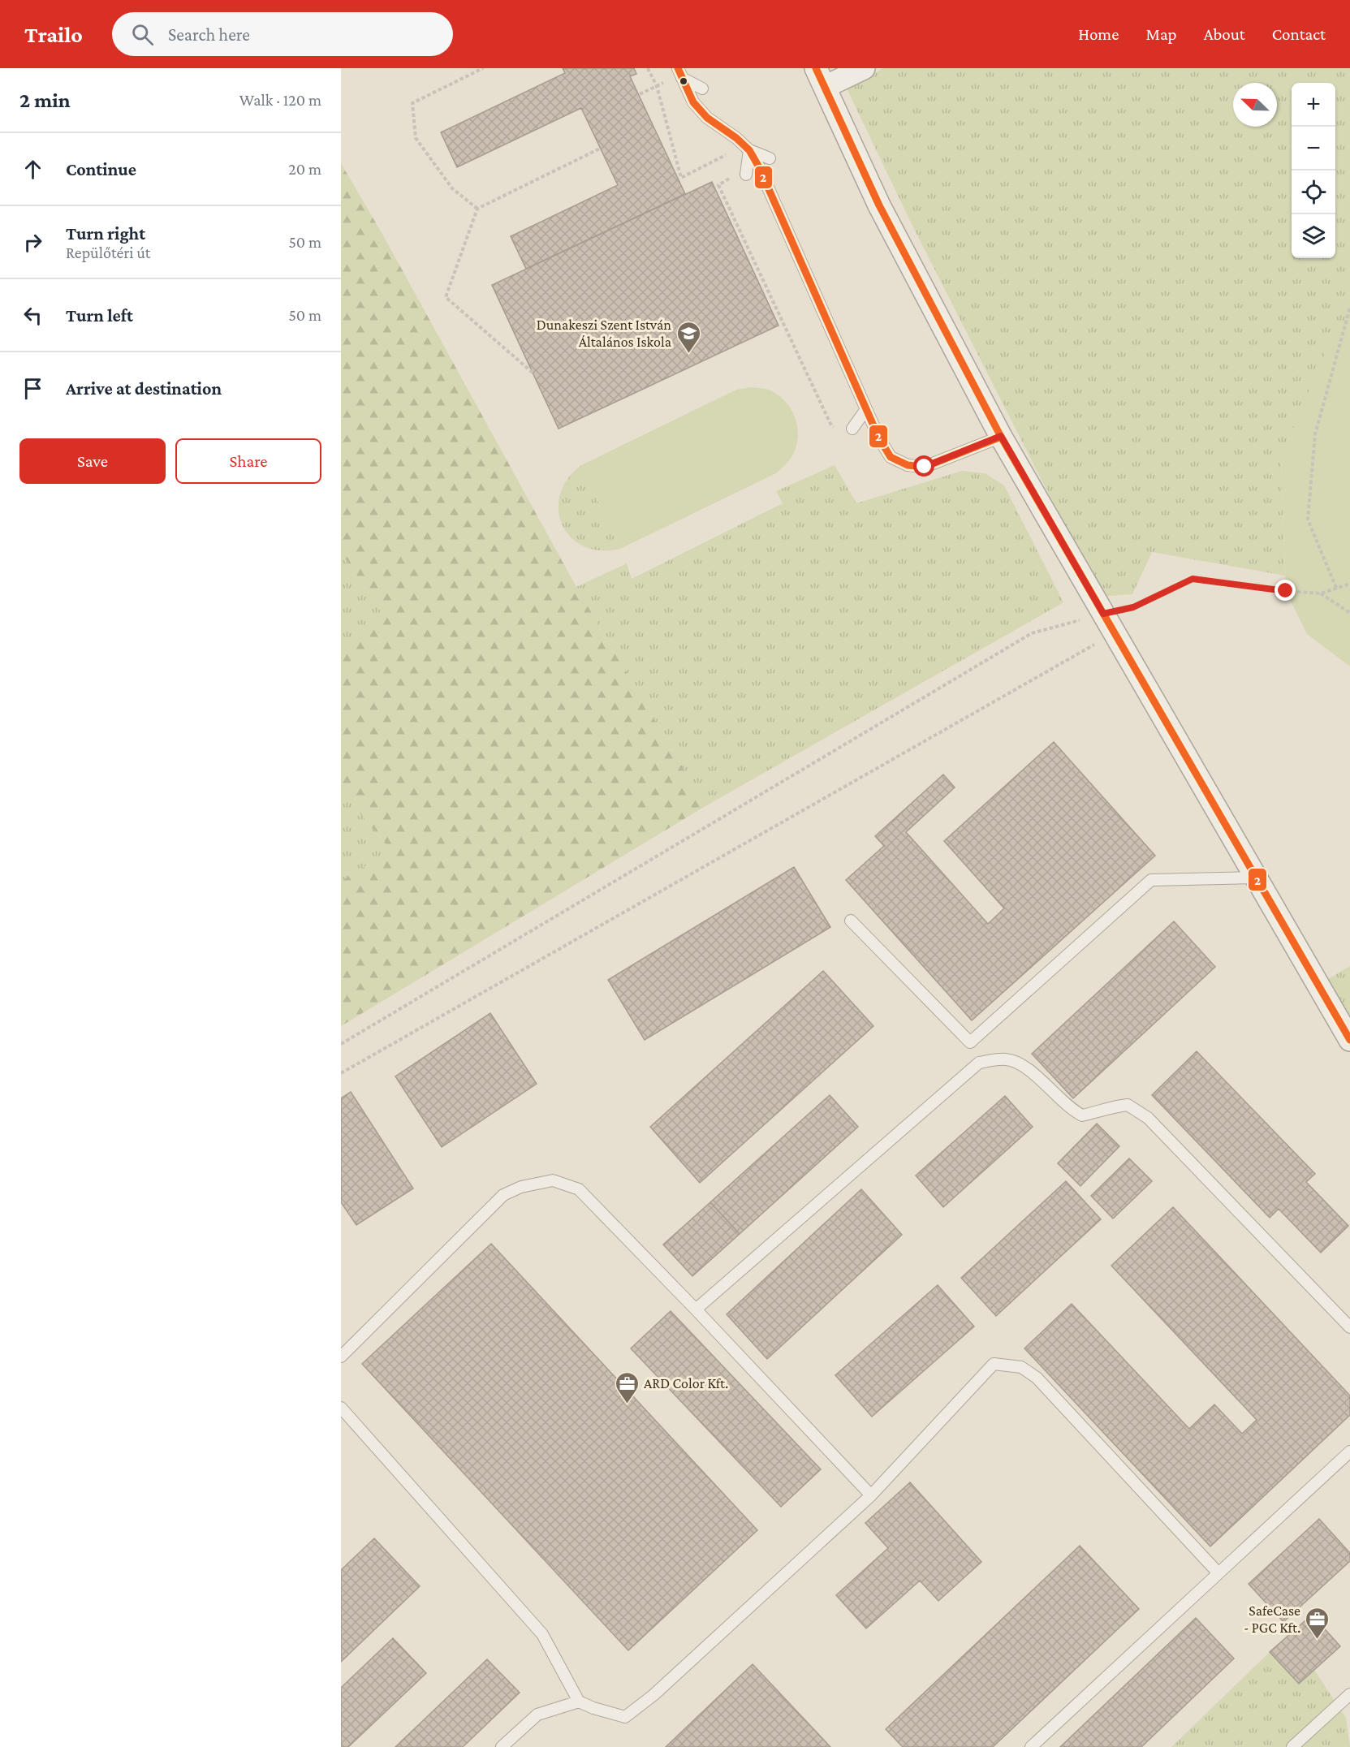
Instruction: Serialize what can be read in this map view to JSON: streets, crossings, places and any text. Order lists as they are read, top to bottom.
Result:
{
  "places": {
    "school or university": ["Dunakeszi Szent István Általános Iskola"],
    "office": ["ARD Color Kft.", "SafeCase - PGC Kft."]
  },
  "lines": ["transit line 2"],
  "north": "top left",
  "page": {
    "header": "Trailo",
    "search": "Search here",
    "nav": [
      "Home",
      "Map",
      "About",
      "Contact"
    ],
    "heading": ["2 min", "Walk · 120 m"],
    "map_buttons": ["+", "−"],
    "list": [
      ["Continue", "20 m"],
      ["Turn right", "Repülőtéri út", "50 m"],
      ["Turn left", "50 m"],
      "Arrive at destination"
    ],
    "buttons": ["Save", "Share"]
  }
}
